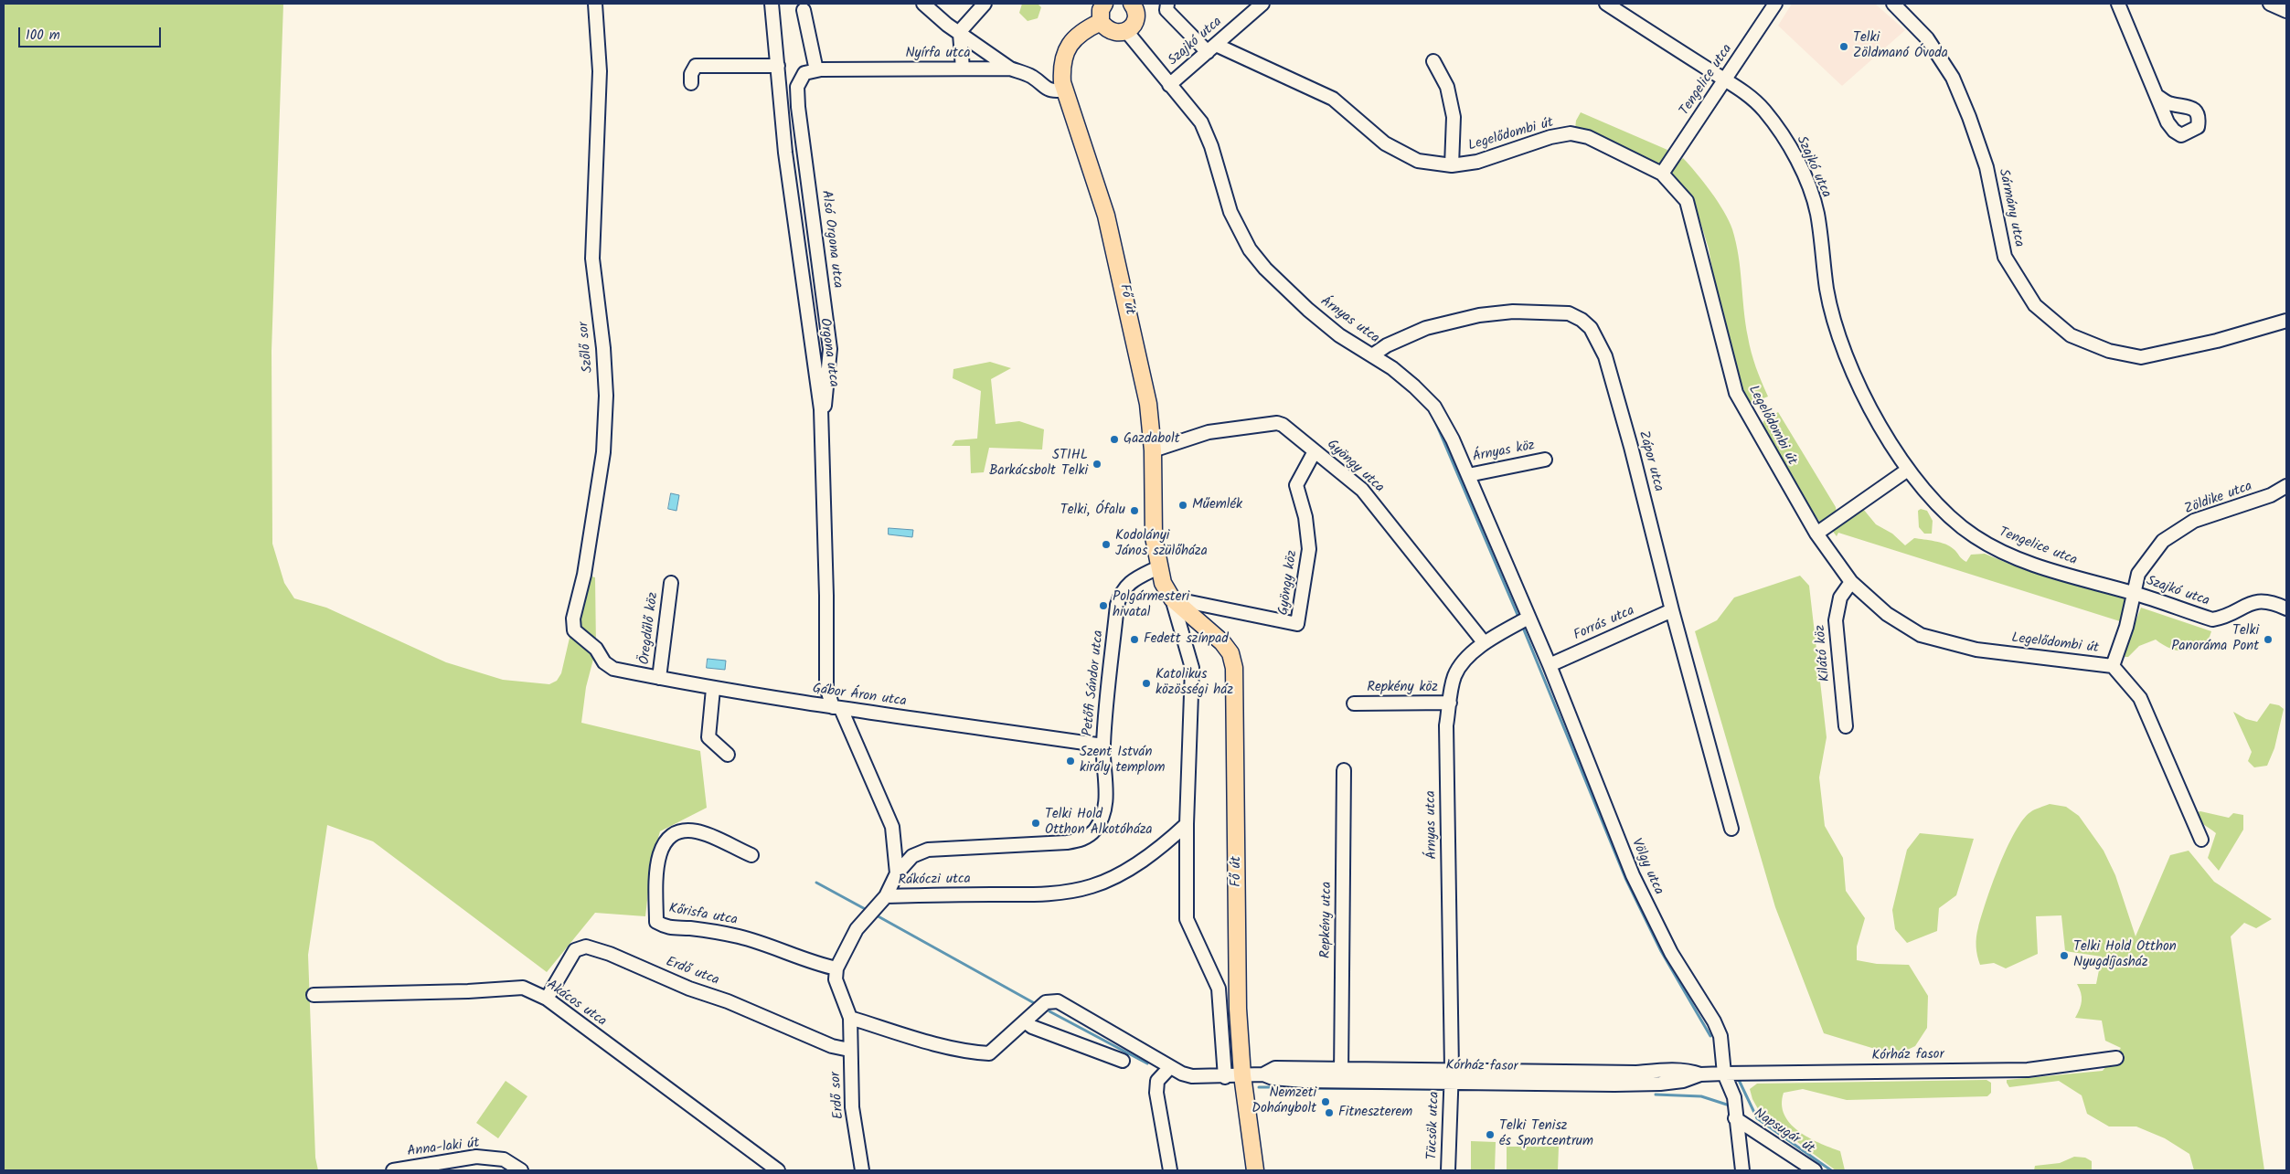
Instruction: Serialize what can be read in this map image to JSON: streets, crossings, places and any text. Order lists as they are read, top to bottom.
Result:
{
  "streets": {
    "main road": ["Fő út"],
    "street": [
      "Szajkó utca",
      "Nyírfa utca",
      "Tengelice utca",
      "Legelődombi út",
      "Sármány utca",
      "Alsó Orgona utca",
      "Árnyas utca",
      "Szőlő sor",
      "Orgona utca",
      "Árnyas köz",
      "Zápor utca",
      "Gyöngy utca",
      "Zöldike utca",
      "Gyöngy köz",
      "Forrás utca",
      "Öregdűlő köz",
      "Kilátó köz",
      "Petőfi Sándor utca",
      "Repkény köz",
      "Gábor Áron utca",
      "Völgy utca",
      "Rákóczi utca",
      "Kőrisfa utca",
      "Repkény utca",
      "Erdő utca",
      "Akácos utca",
      "Kórház fasor",
      "Erdő sor",
      "Tücsök utca",
      "Napsugár út",
      "Anna-laki út"
    ]
  },
  "crossings": [
    ["Szajkó utca", "Tengelice utca"],
    ["Szajkó utca", "Legelődombi út"],
    ["Szajkó utca", "Árnyas utca"],
    ["Szajkó utca", "Zöldike utca"],
    ["Nyírfa utca", "Alsó Orgona utca"],
    ["Nyírfa utca", "Fő út"],
    ["Tengelice utca", "Legelődombi út"],
    ["Tengelice utca", "Zöldike utca"],
    ["Legelődombi út", "Zöldike utca"],
    ["Legelődombi út", "Kilátó köz"],
    ["Alsó Orgona utca", "Orgona utca"],
    ["Fő út", "Gyöngy utca"],
    ["Fő út", "Gyöngy köz"],
    ["Fő út", "Petőfi Sándor utca"],
    ["Fő út", "Rákóczi utca"],
    ["Fő út", "Kórház fasor"],
    ["Árnyas utca", "Árnyas köz"],
    ["Árnyas utca", "Zápor utca"],
    ["Árnyas utca", "Gyöngy utca"],
    ["Árnyas utca", "Forrás utca"],
    ["Árnyas utca", "Repkény köz"],
    ["Árnyas utca", "Völgy utca"],
    ["Árnyas utca", "Kórház fasor"],
    ["Árnyas utca", "Tücsök utca"],
    ["Szőlő sor", "Gábor Áron utca"],
    ["Orgona utca", "Gábor Áron utca"],
    ["Zápor utca", "Forrás utca"],
    ["Gyöngy utca", "Gyöngy köz"],
    ["Forrás utca", "Völgy utca"],
    ["Öregdűlő köz", "Gábor Áron utca"],
    ["Petőfi Sándor utca", "Gábor Áron utca"],
    ["Petőfi Sándor utca", "Rákóczi utca"],
    ["Völgy utca", "Kórház fasor"],
    ["Völgy utca", "Napsugár út"],
    ["Rákóczi utca", "Kőrisfa utca"],
    ["Repkény utca", "Kórház fasor"],
    ["Erdő utca", "Akácos utca"],
    ["Erdő utca", "Erdő sor"],
    ["Kórház fasor", "Tücsök utca"]
  ],
  "places": [
    "Telki Zöldmanó Óvoda",
    "Gazdabolt",
    "STIHL Barkácsbolt Telki",
    "Műemlék",
    "Telki, Ófalu",
    "Kodolányi János szülőháza",
    "Polgármesteri hivatal",
    "Fedett színpad",
    "Telki Panoráma Pont",
    "Katolikus közösségi ház",
    "Szent István király templom",
    "Telki Hold Otthon Alkotóháza",
    "Telki Hold Otthon Nyugdíjasház",
    "Nemzeti Dohánybolt",
    "Fitneszterem",
    "Telki Tenisz és Sportcentrum"
  ],
  "scale_bar": "100 m"
}
